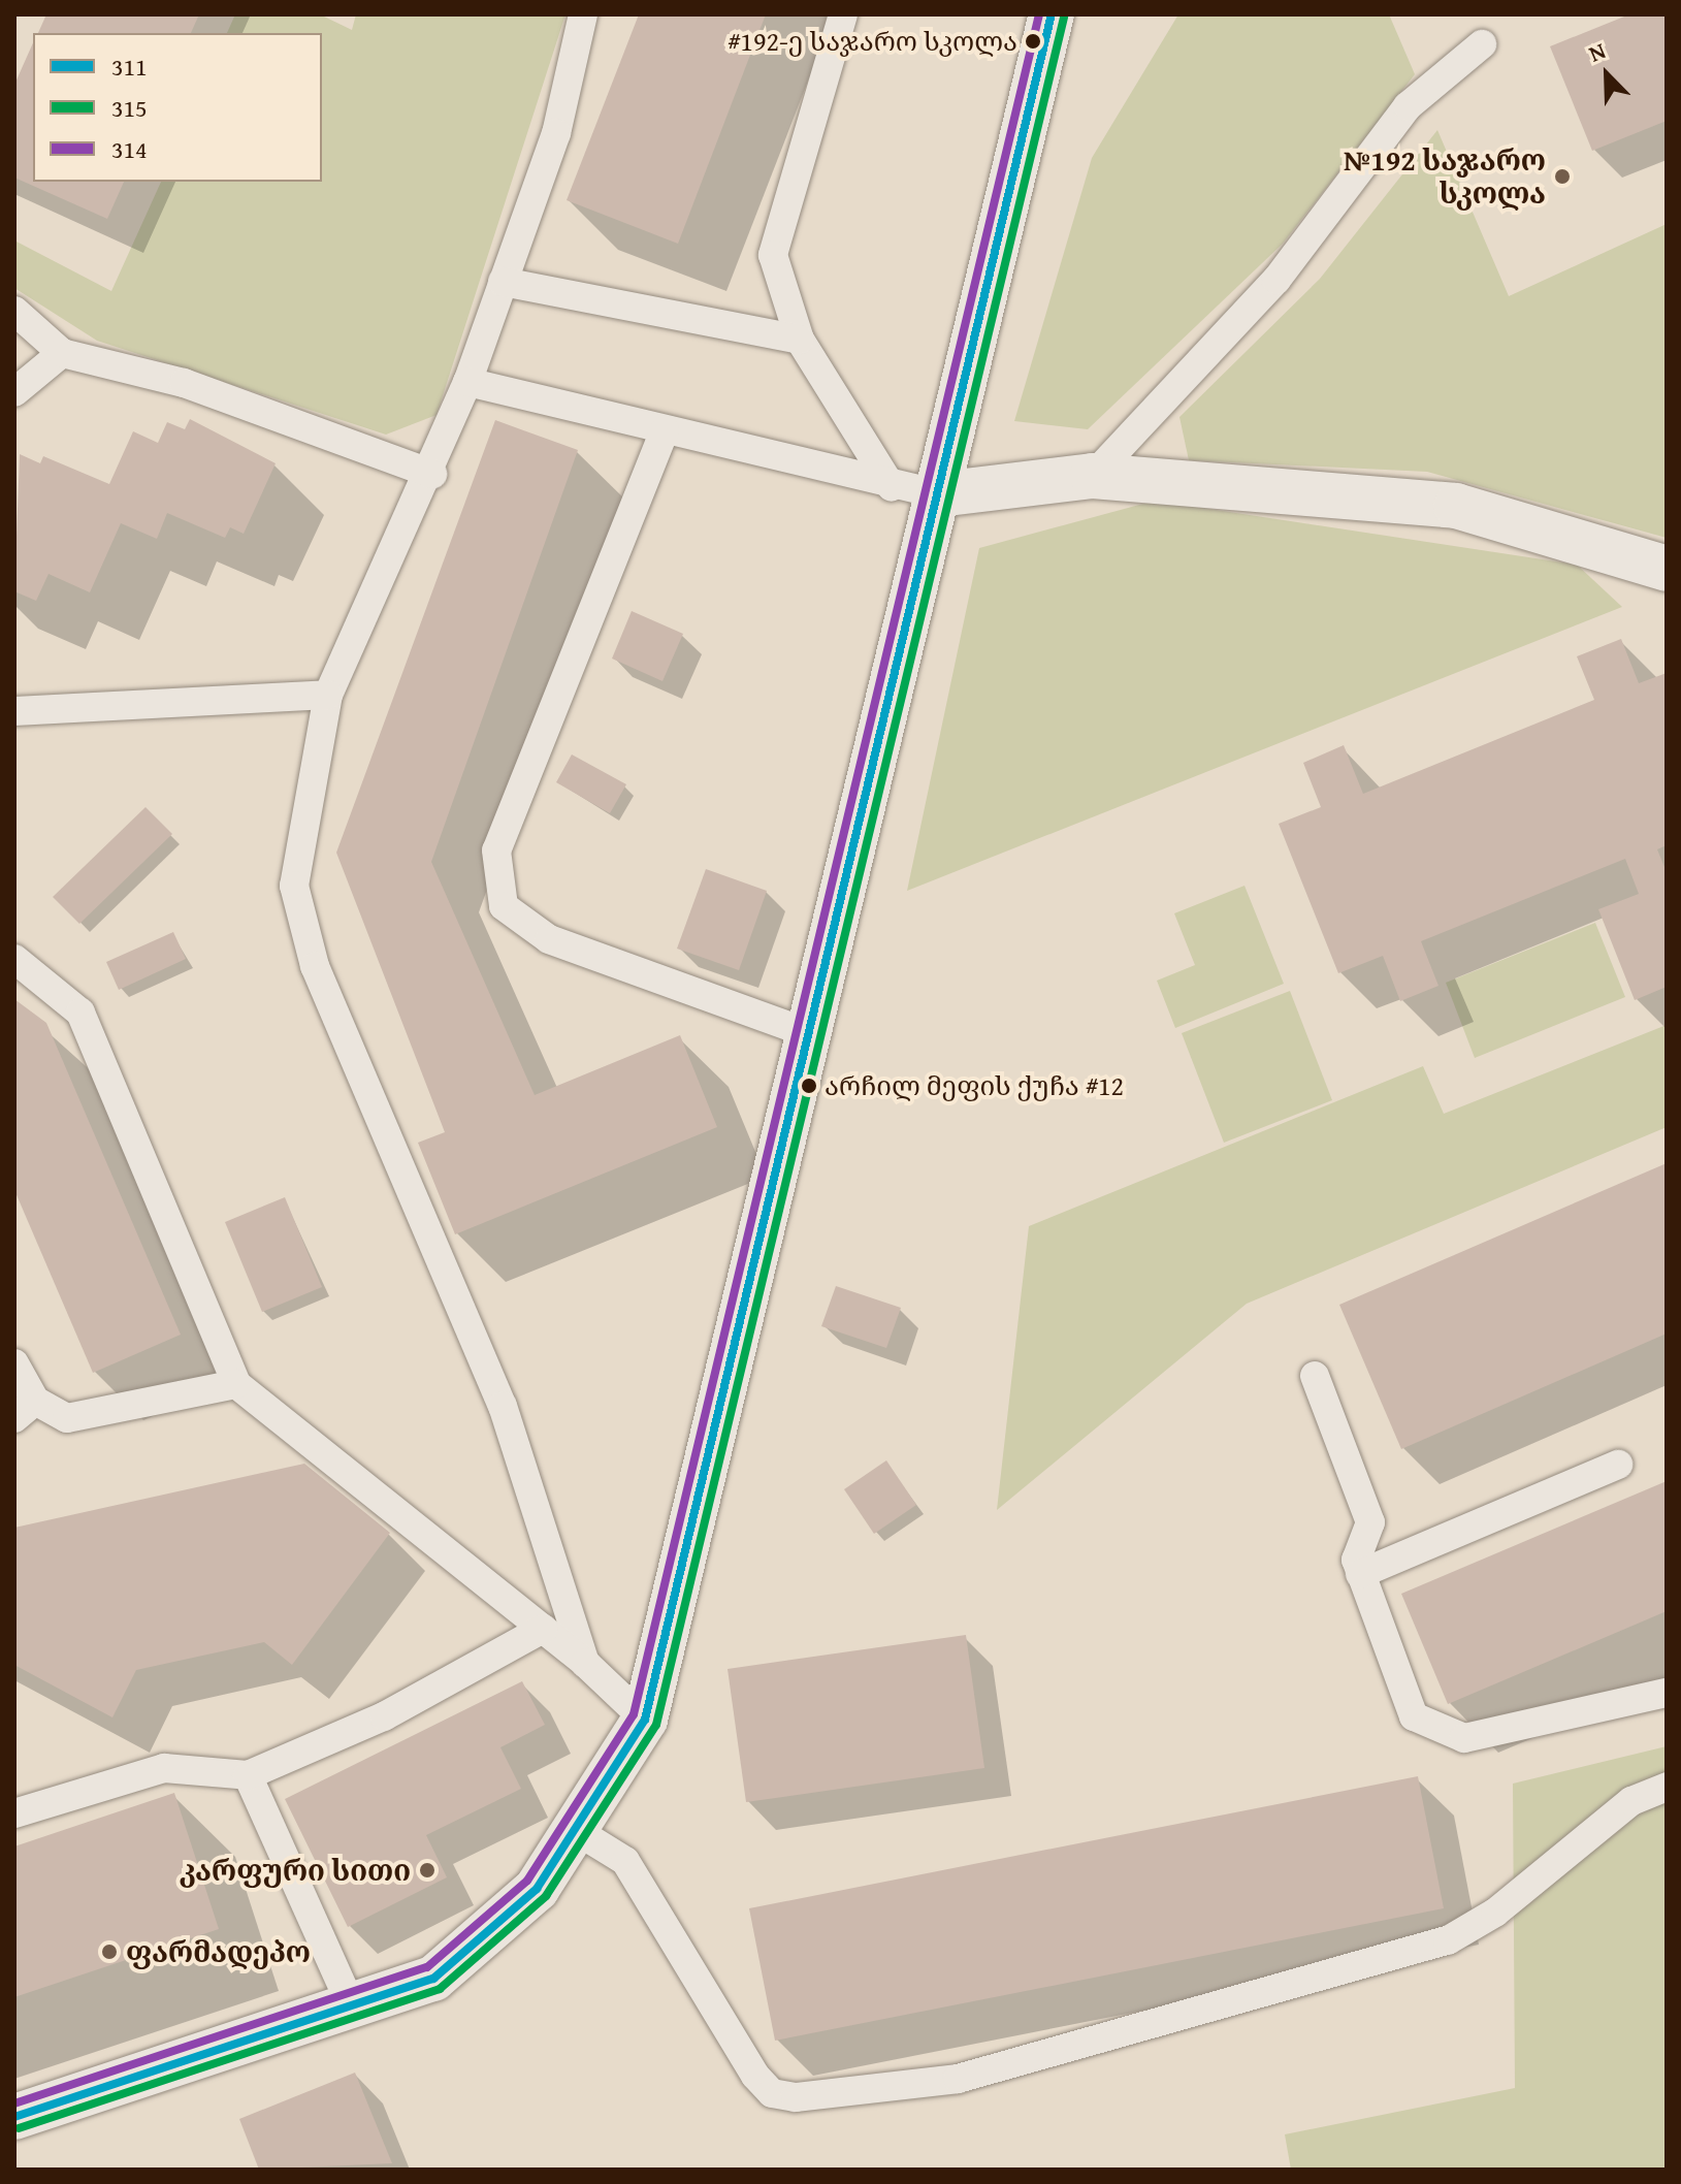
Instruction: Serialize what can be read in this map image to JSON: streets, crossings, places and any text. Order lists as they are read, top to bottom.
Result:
{
  "places": [
    "#192-ე საჯარო სკოლა",
    "№192 საჯარო სკოლა",
    "არჩილ მეფის ქუჩა #12",
    "კარფური სითი",
    "ფარმადეპო"
  ],
  "lines": ["transit line 311", "transit line 314", "transit line 315"],
  "legend": ["311", "315", "314"],
  "north": "top left"
}
